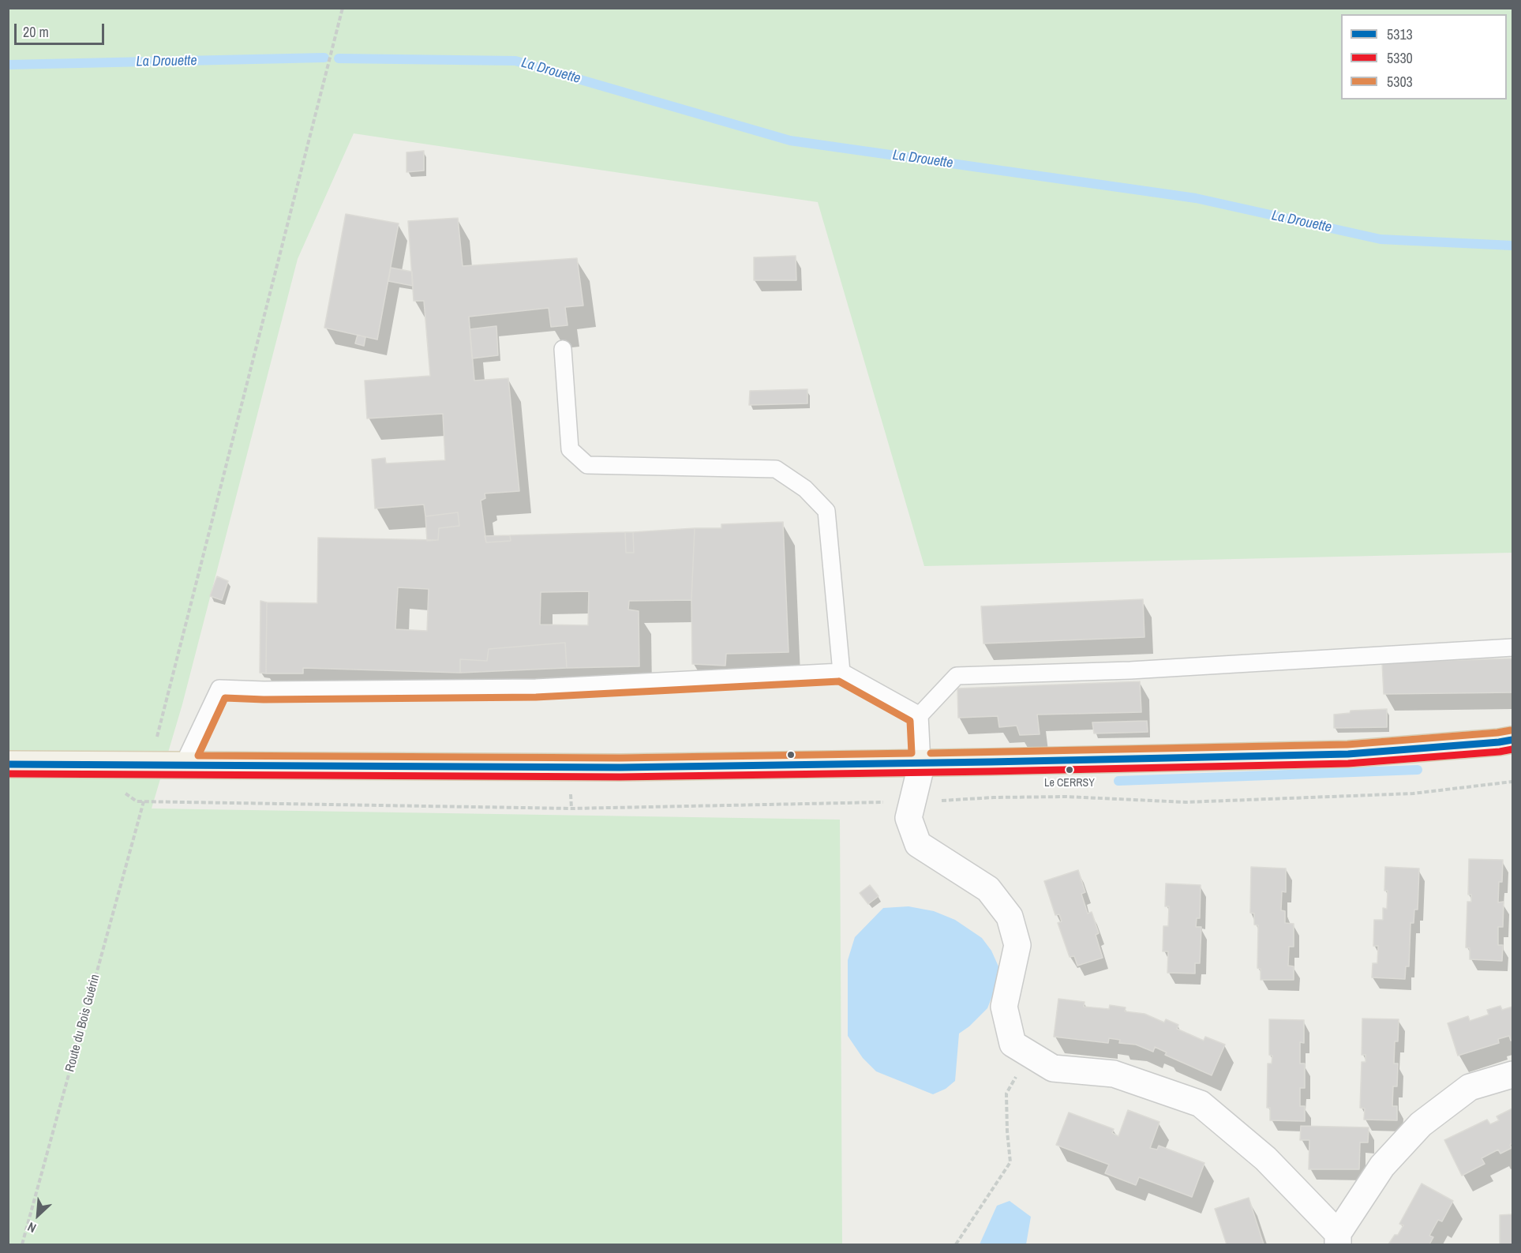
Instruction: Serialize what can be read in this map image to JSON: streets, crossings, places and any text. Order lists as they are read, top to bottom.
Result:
{
  "streets": {
    "path": ["Route du Bois Guérin"]
  },
  "water": ["La Drouette"],
  "places": ["Le CERRSY"],
  "lines": ["transit line 5303", "transit line 5313", "transit line 5330"],
  "legend": ["5313", "5330", "5303"],
  "scale_bar": "20 m",
  "north": "bottom left"
}
